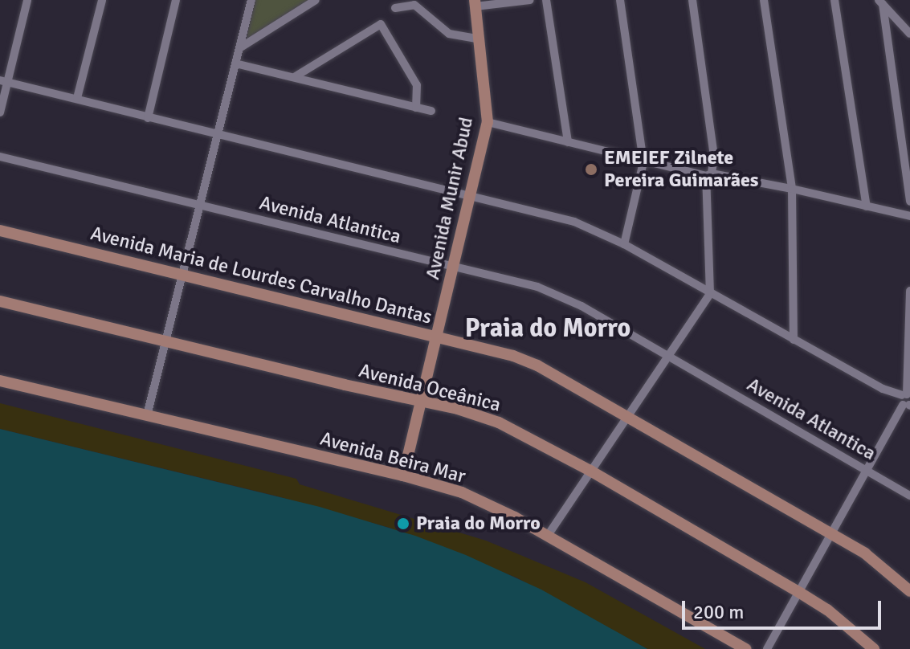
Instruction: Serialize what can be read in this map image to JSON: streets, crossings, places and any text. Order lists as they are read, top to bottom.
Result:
{
  "streets": {
    "street": [
      "Avenida Munir Abud",
      "Avenida Atlantica",
      "Avenida Maria de Lourdes Carvalho Dantas",
      "Avenida Oceânica",
      "Avenida Beira Mar"
    ]
  },
  "crossings": [
    ["Avenida Munir Abud", "Avenida Atlantica"],
    ["Avenida Munir Abud", "Avenida Maria de Lourdes Carvalho Dantas"],
    ["Avenida Munir Abud", "Avenida Oceânica"],
    ["Avenida Munir Abud", "Avenida Beira Mar"]
  ],
  "districts": ["Praia do Morro"],
  "places": ["EMEIEF Zilnete Pereira Guimarães", "Praia do Morro"],
  "scale_bar": "200 m"
}
